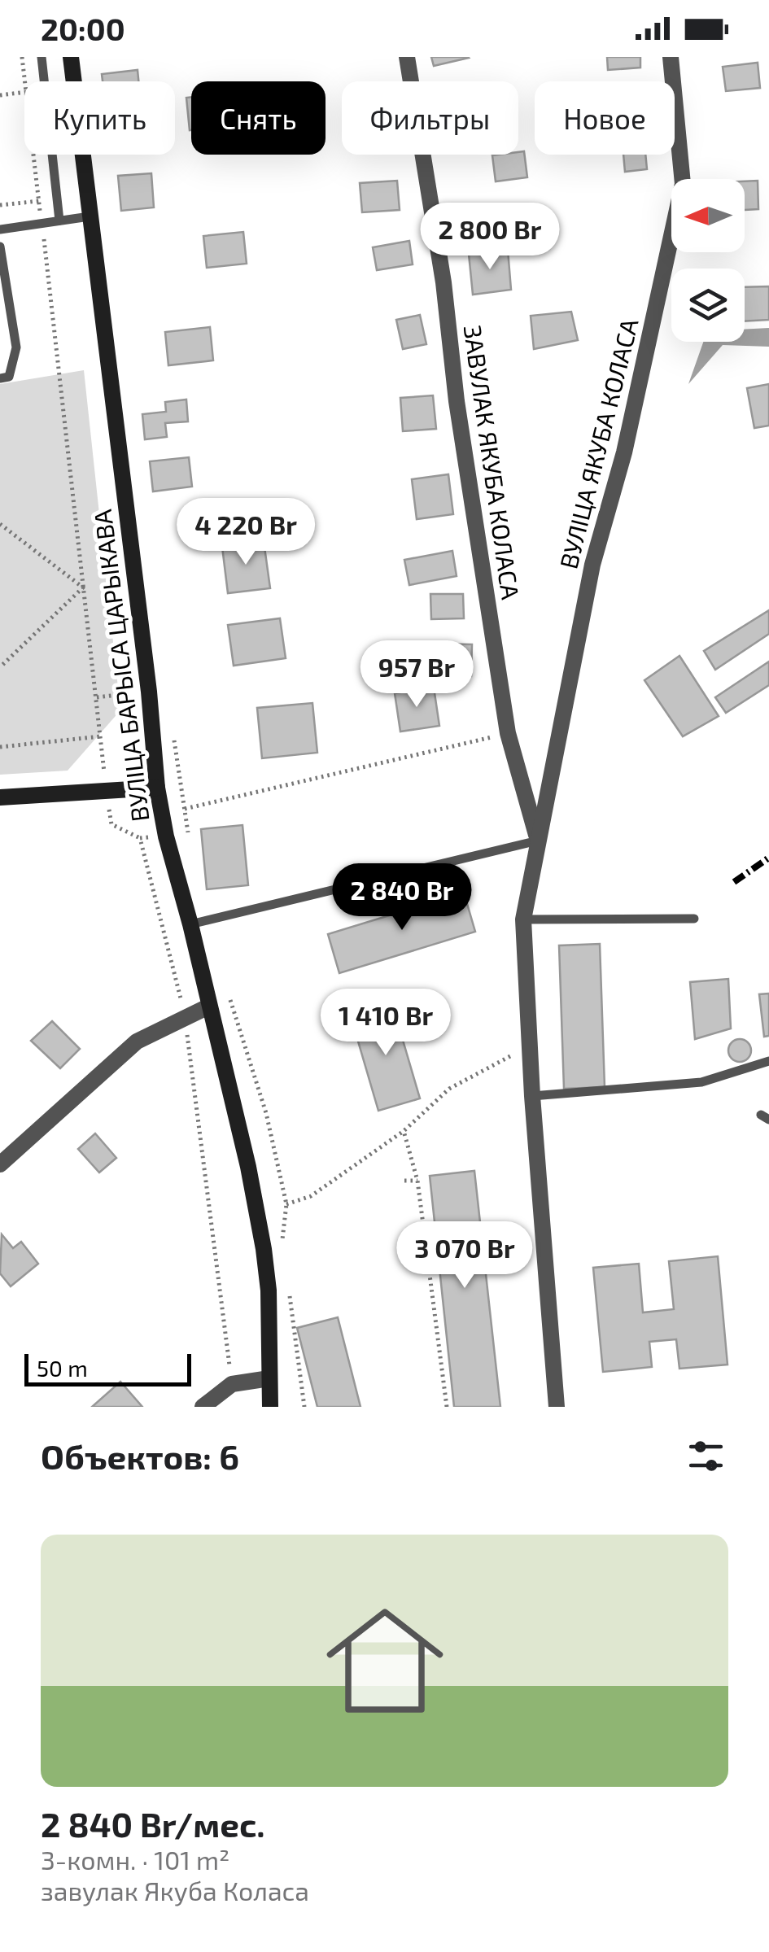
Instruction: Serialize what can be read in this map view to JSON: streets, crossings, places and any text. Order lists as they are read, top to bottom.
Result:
{
  "streets": {
    "main road": ["ВУЛІЦА БАРЫСА ЦАРЫКАВА"],
    "street": ["ВУЛІЦА ЯКУБА КОЛАСА", "ЗАВУЛАК ЯКУБА КОЛАСА"]
  },
  "crossings": [
    ["ВУЛІЦА ЯКУБА КОЛАСА", "ЗАВУЛАК ЯКУБА КОЛАСА"]
  ],
  "scale_bar": "50 m",
  "north": "left",
  "page": {
    "status": "20:00",
    "chip": [
      "Купить",
      "Снять",
      "Фильтры",
      "Новое"
    ],
    "price": [
      "2 800 Br",
      "4 220 Br",
      "957 Br",
      "2 840 Br",
      "1 410 Br",
      "3 070 Br"
    ],
    "scale": "50 m",
    "heading": "Объектов: 6",
    "list": [
      {
        "name": "2 840 Br/мес.",
        "note": "3-комн. · 101 m² · завулак Якуба Коласа"
      }
    ]
  }
}
